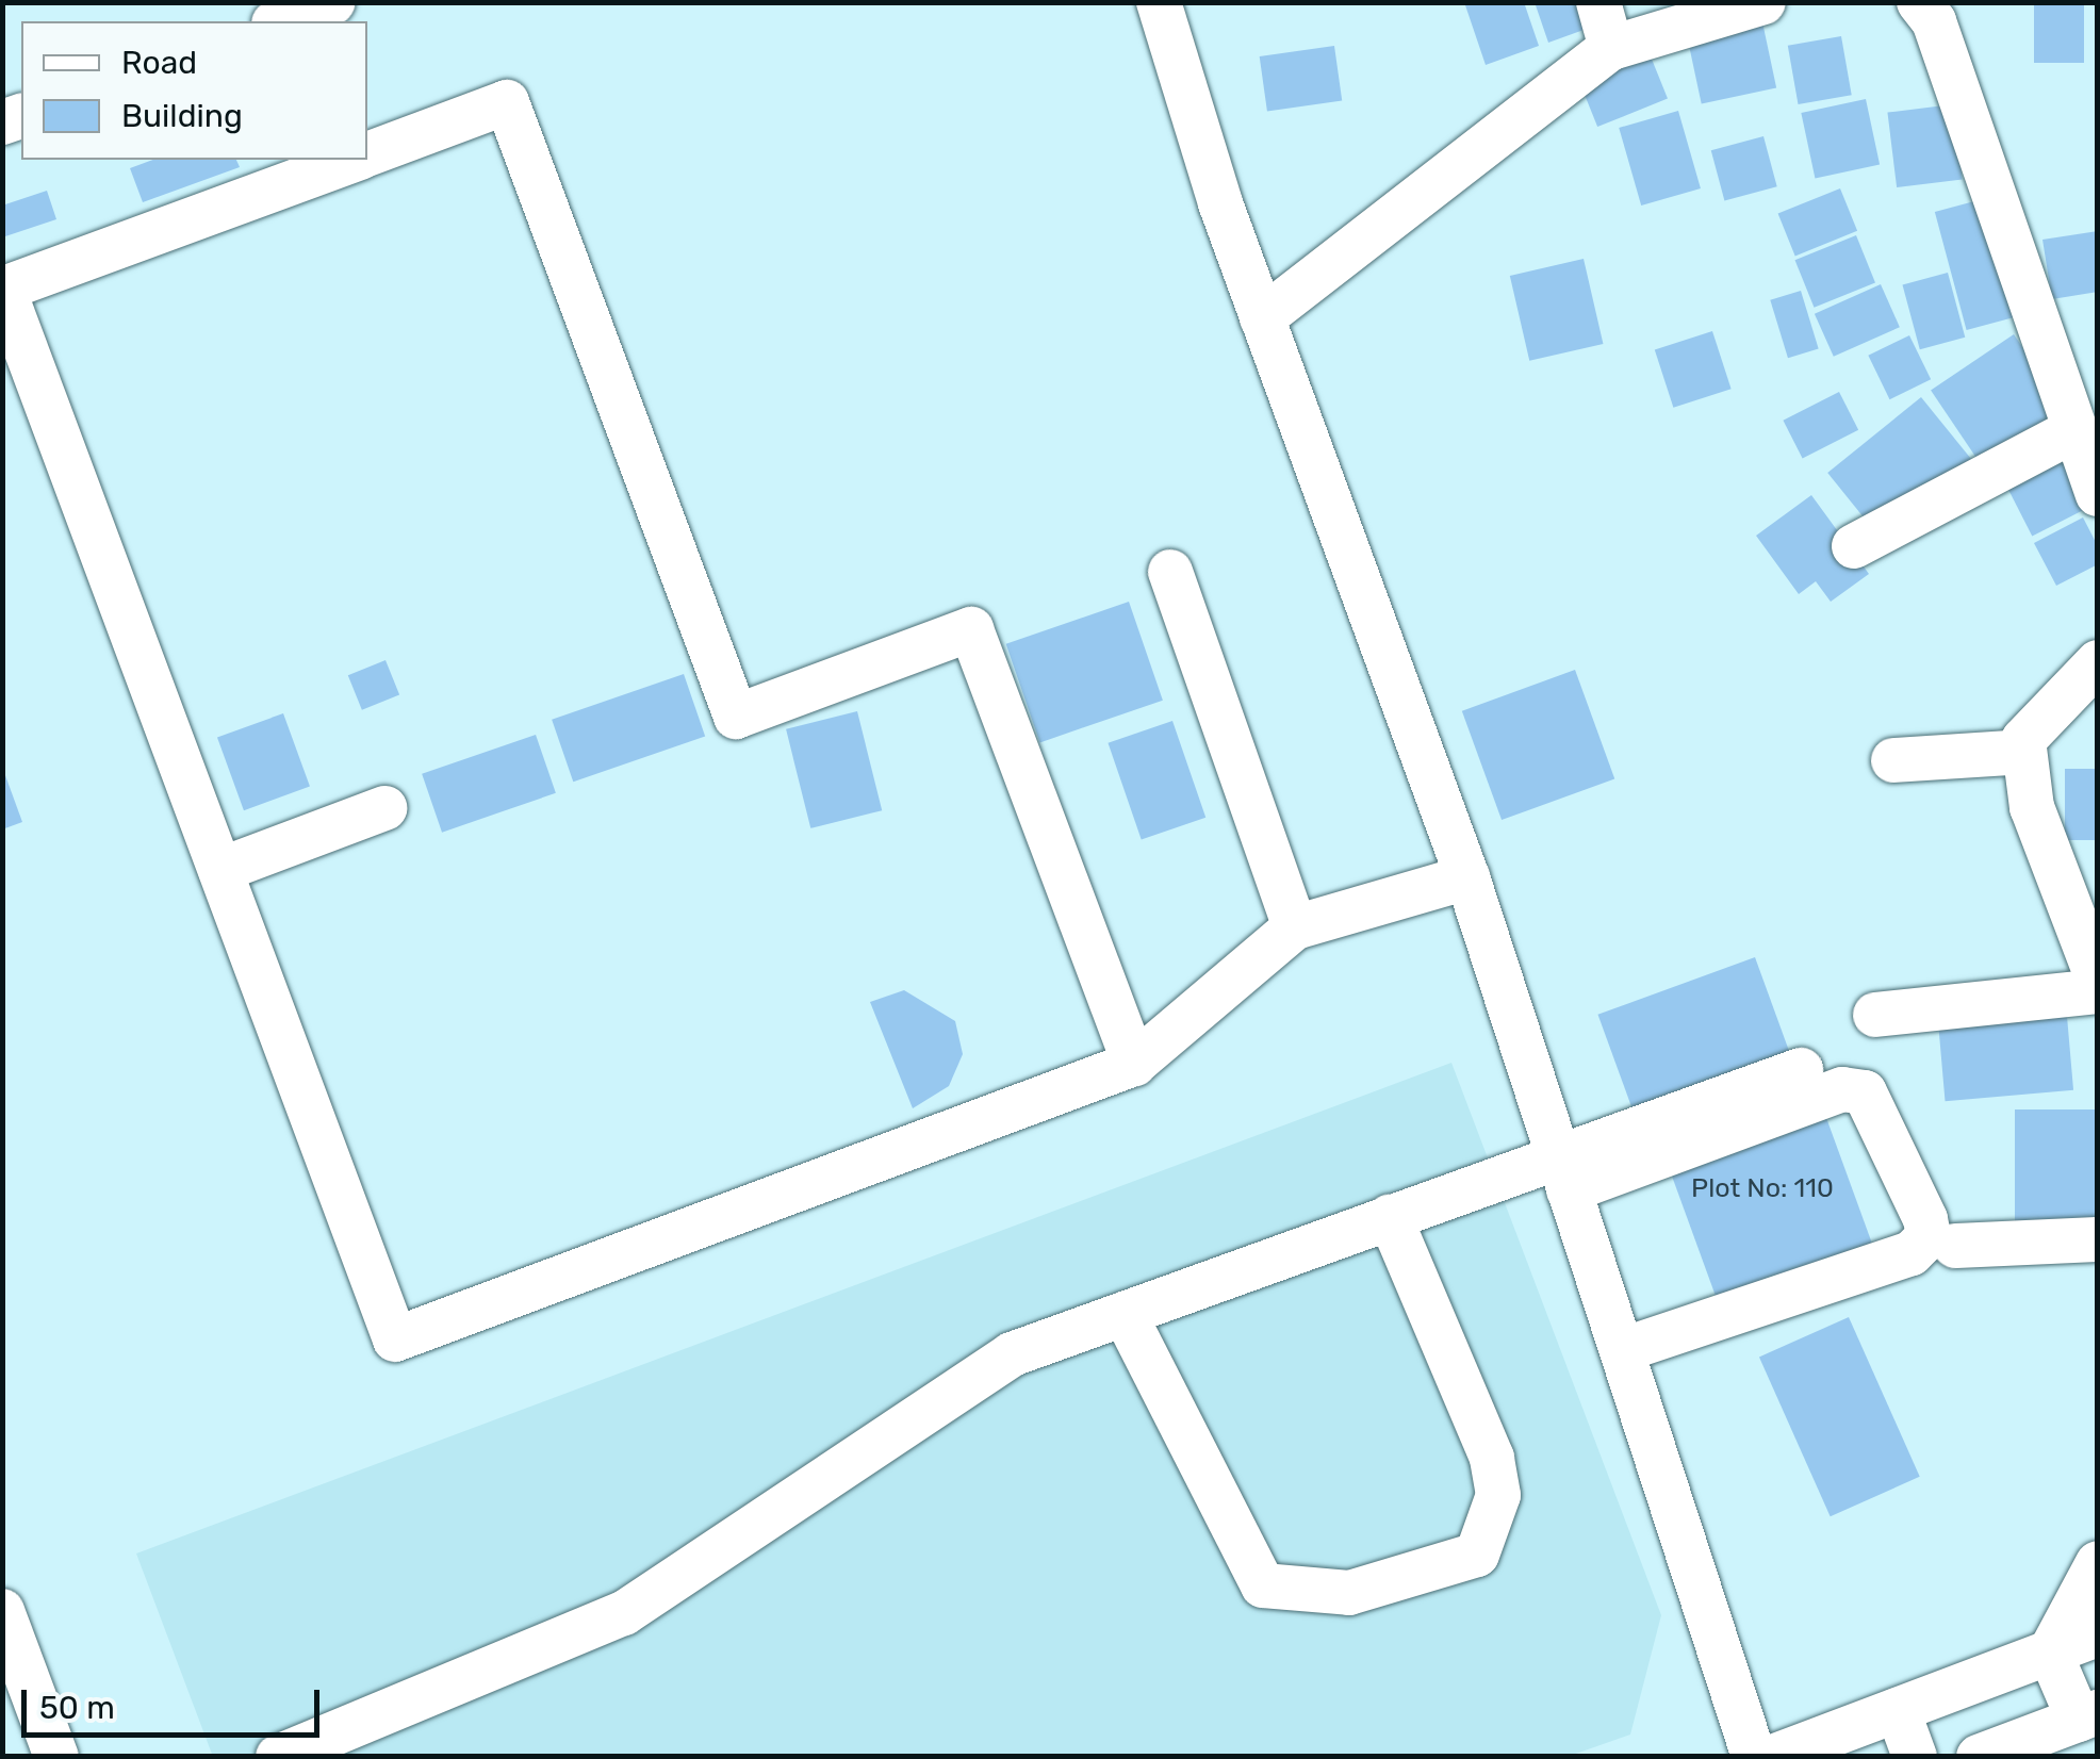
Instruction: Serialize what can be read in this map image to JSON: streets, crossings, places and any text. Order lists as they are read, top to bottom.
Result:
{
  "house_numbers": ["Plot No: 110"],
  "legend": ["Road", "Building"],
  "scale_bar": "50 m"
}
